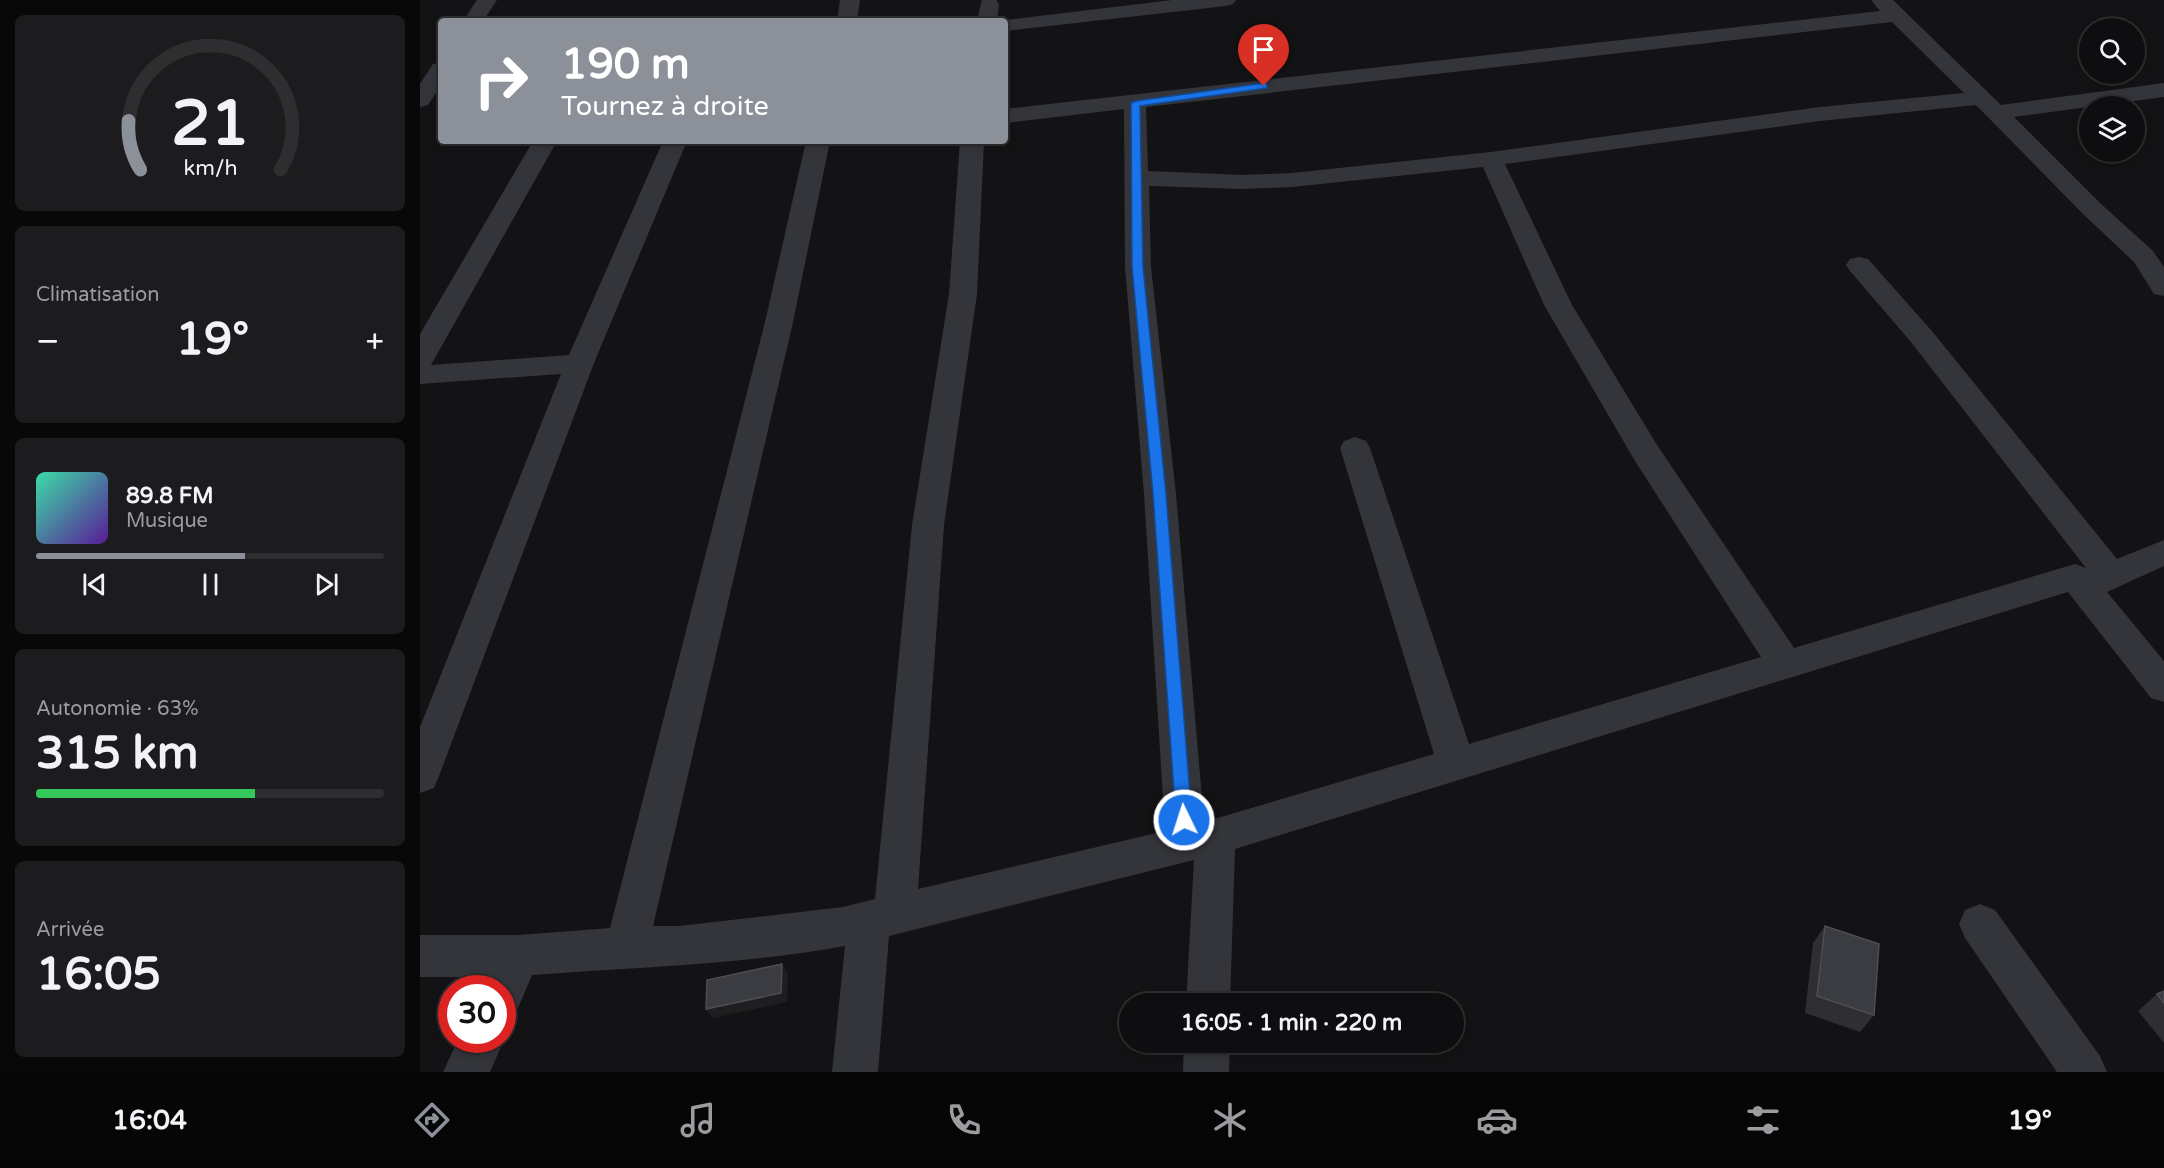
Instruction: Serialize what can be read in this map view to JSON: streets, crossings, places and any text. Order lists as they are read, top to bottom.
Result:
{
  "page": {
    "turn": ["190 m", "Tournez à droite"],
    "tile": [
      "Climatisation",
      ["Autonomie · 63%", "315 km"],
      ["Arrivée", "16:05"]
    ],
    "heat": ["−", "19°", "+"],
    "song": ["89.8 FM", "Musique"],
    "limit": "30",
    "trip": "16:05 · 1 min · 220 m",
    "tabs": ["16:04", "19°"],
    "gauge": ["21", "km/h"]
  }
}
